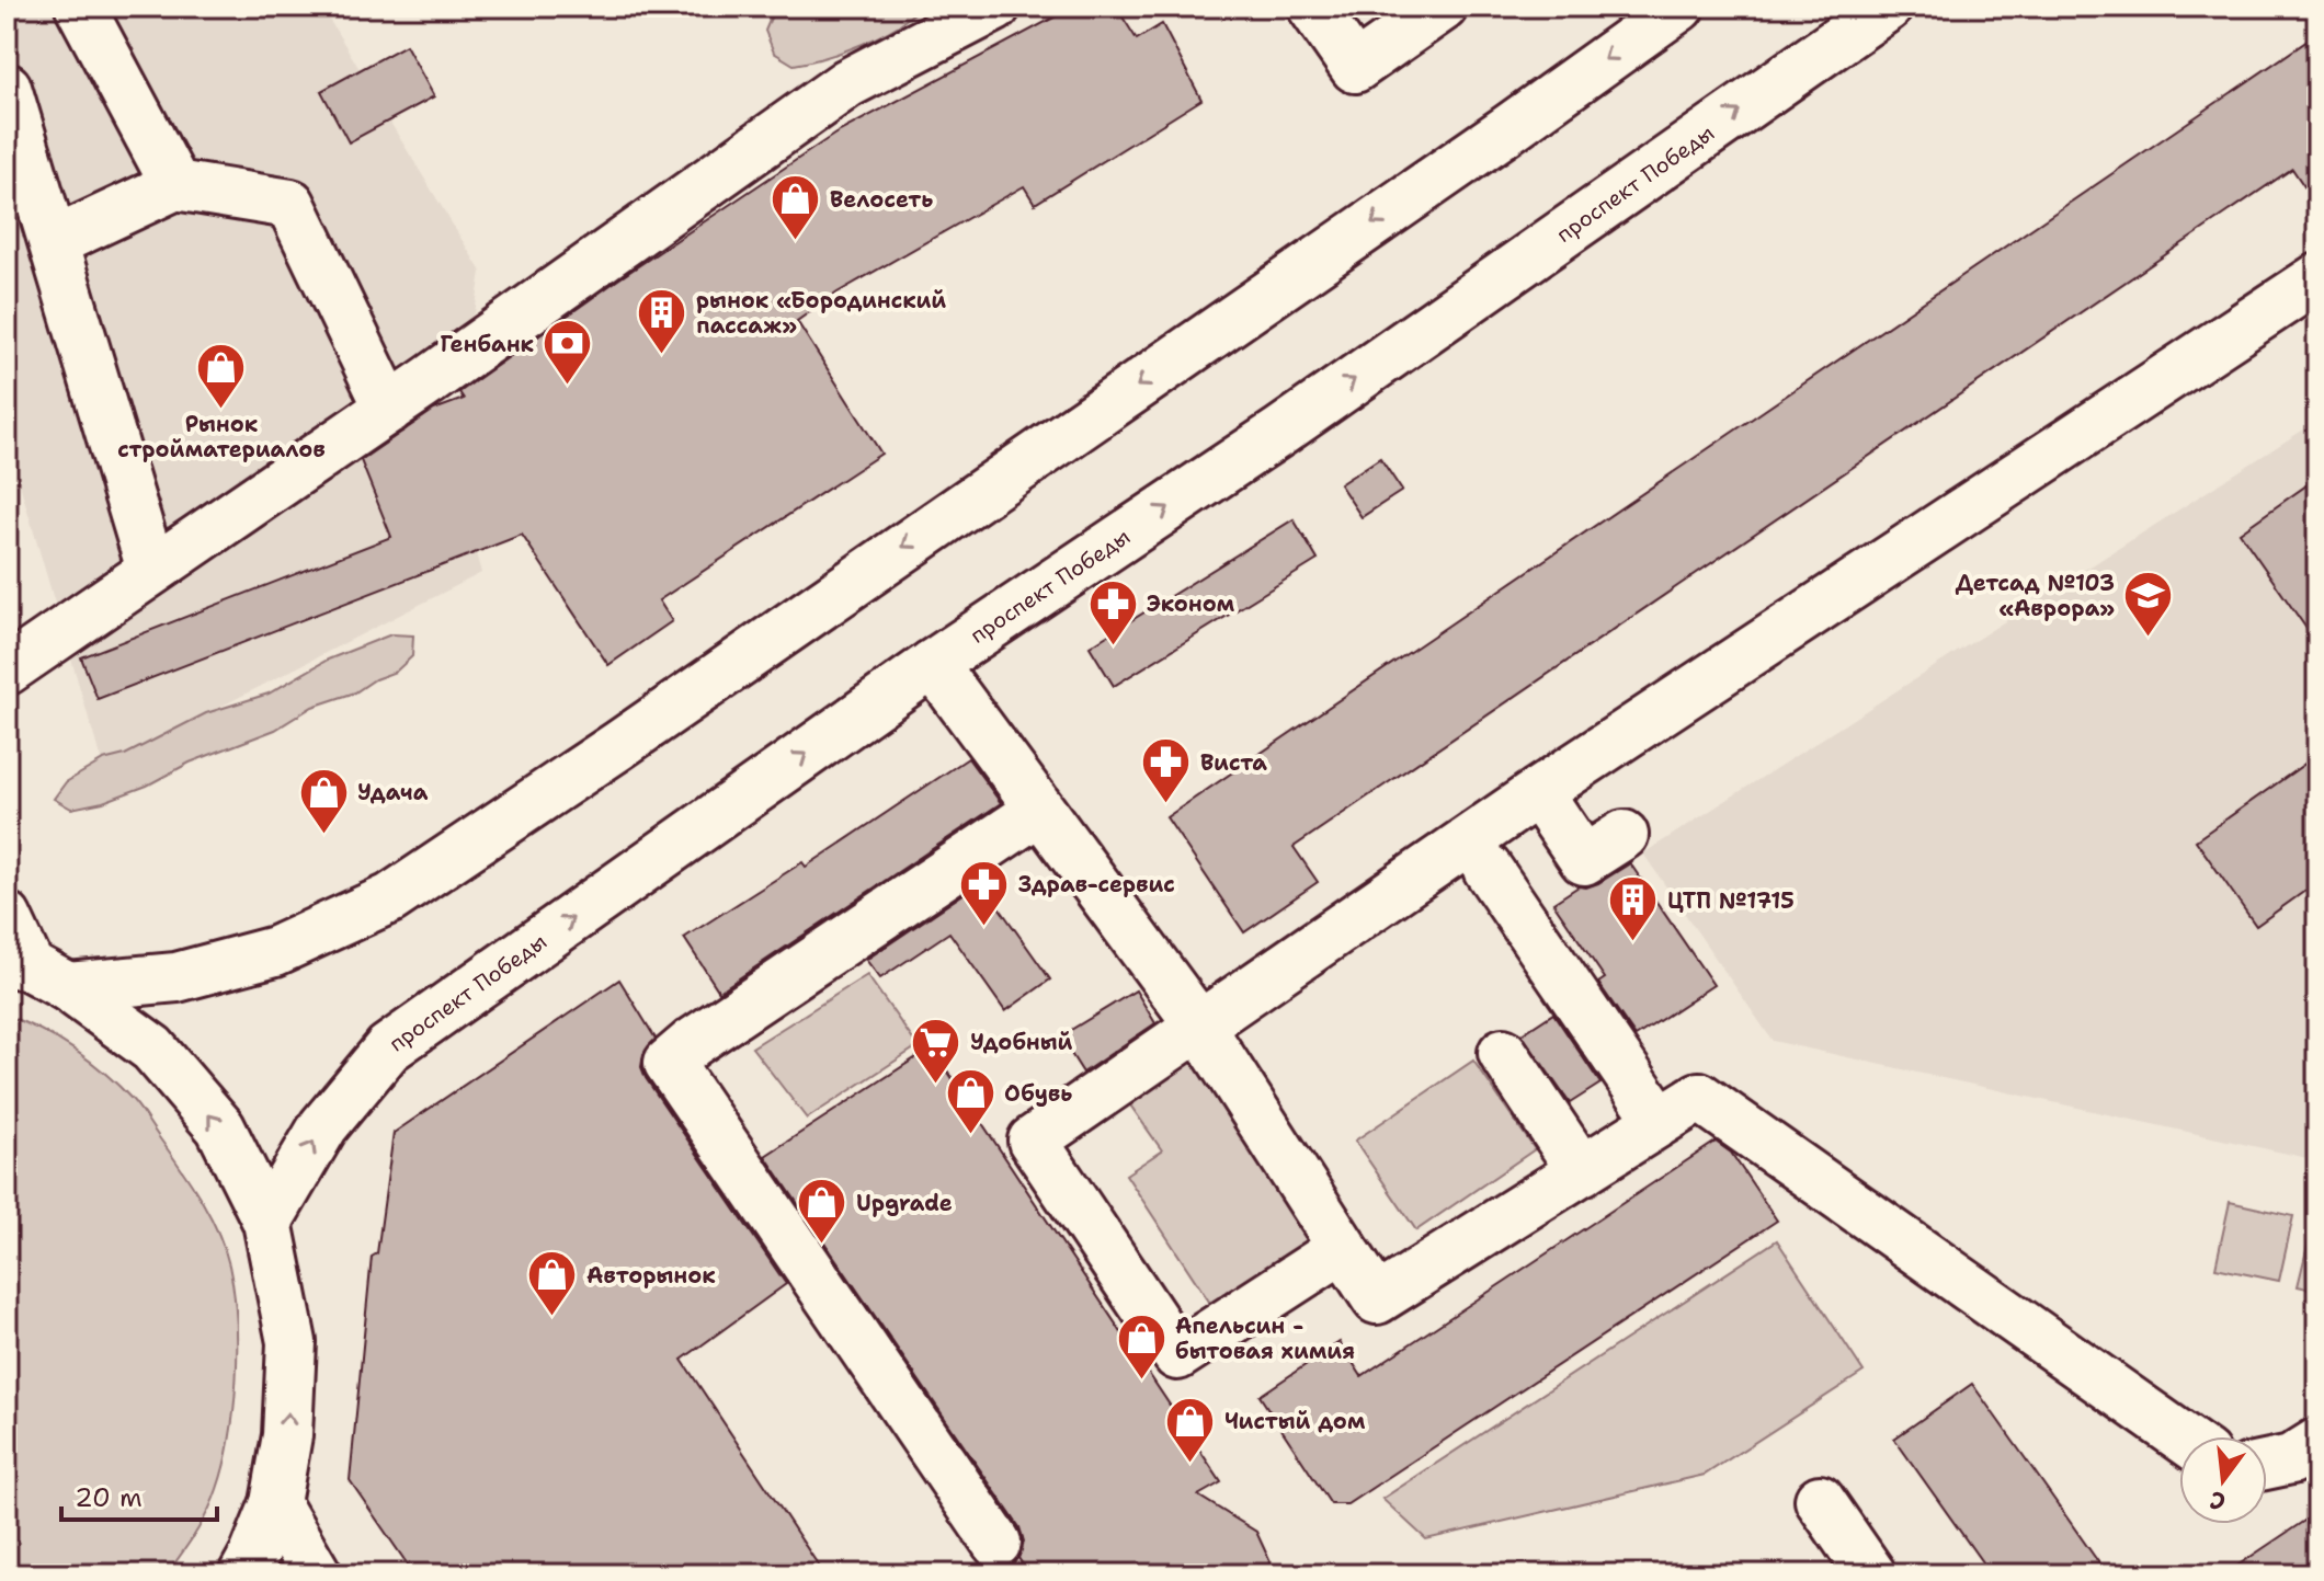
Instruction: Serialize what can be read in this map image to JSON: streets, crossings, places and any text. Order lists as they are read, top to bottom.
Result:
{
  "streets": {
    "main road": ["проспект Победы"]
  },
  "places": {
    "shop": [
      "Велосеть",
      "Рынок стройматериалов",
      "Удача",
      "Обувь",
      "Upgrade",
      "Авторынок",
      "Апельсин - бытовая химия",
      "Чистый дом"
    ],
    "building": ["рынок «Бородинский пассаж»", "ЦТП №1715"],
    "bank": ["Генбанк"],
    "school or university": ["Детсад №103 «Аврора»"],
    "pharmacy": ["Эконом", "Виста", "Здрав-сервис"],
    "supermarket": ["Удобный"]
  },
  "scale_bar": "20 m",
  "north": "bottom"
}
